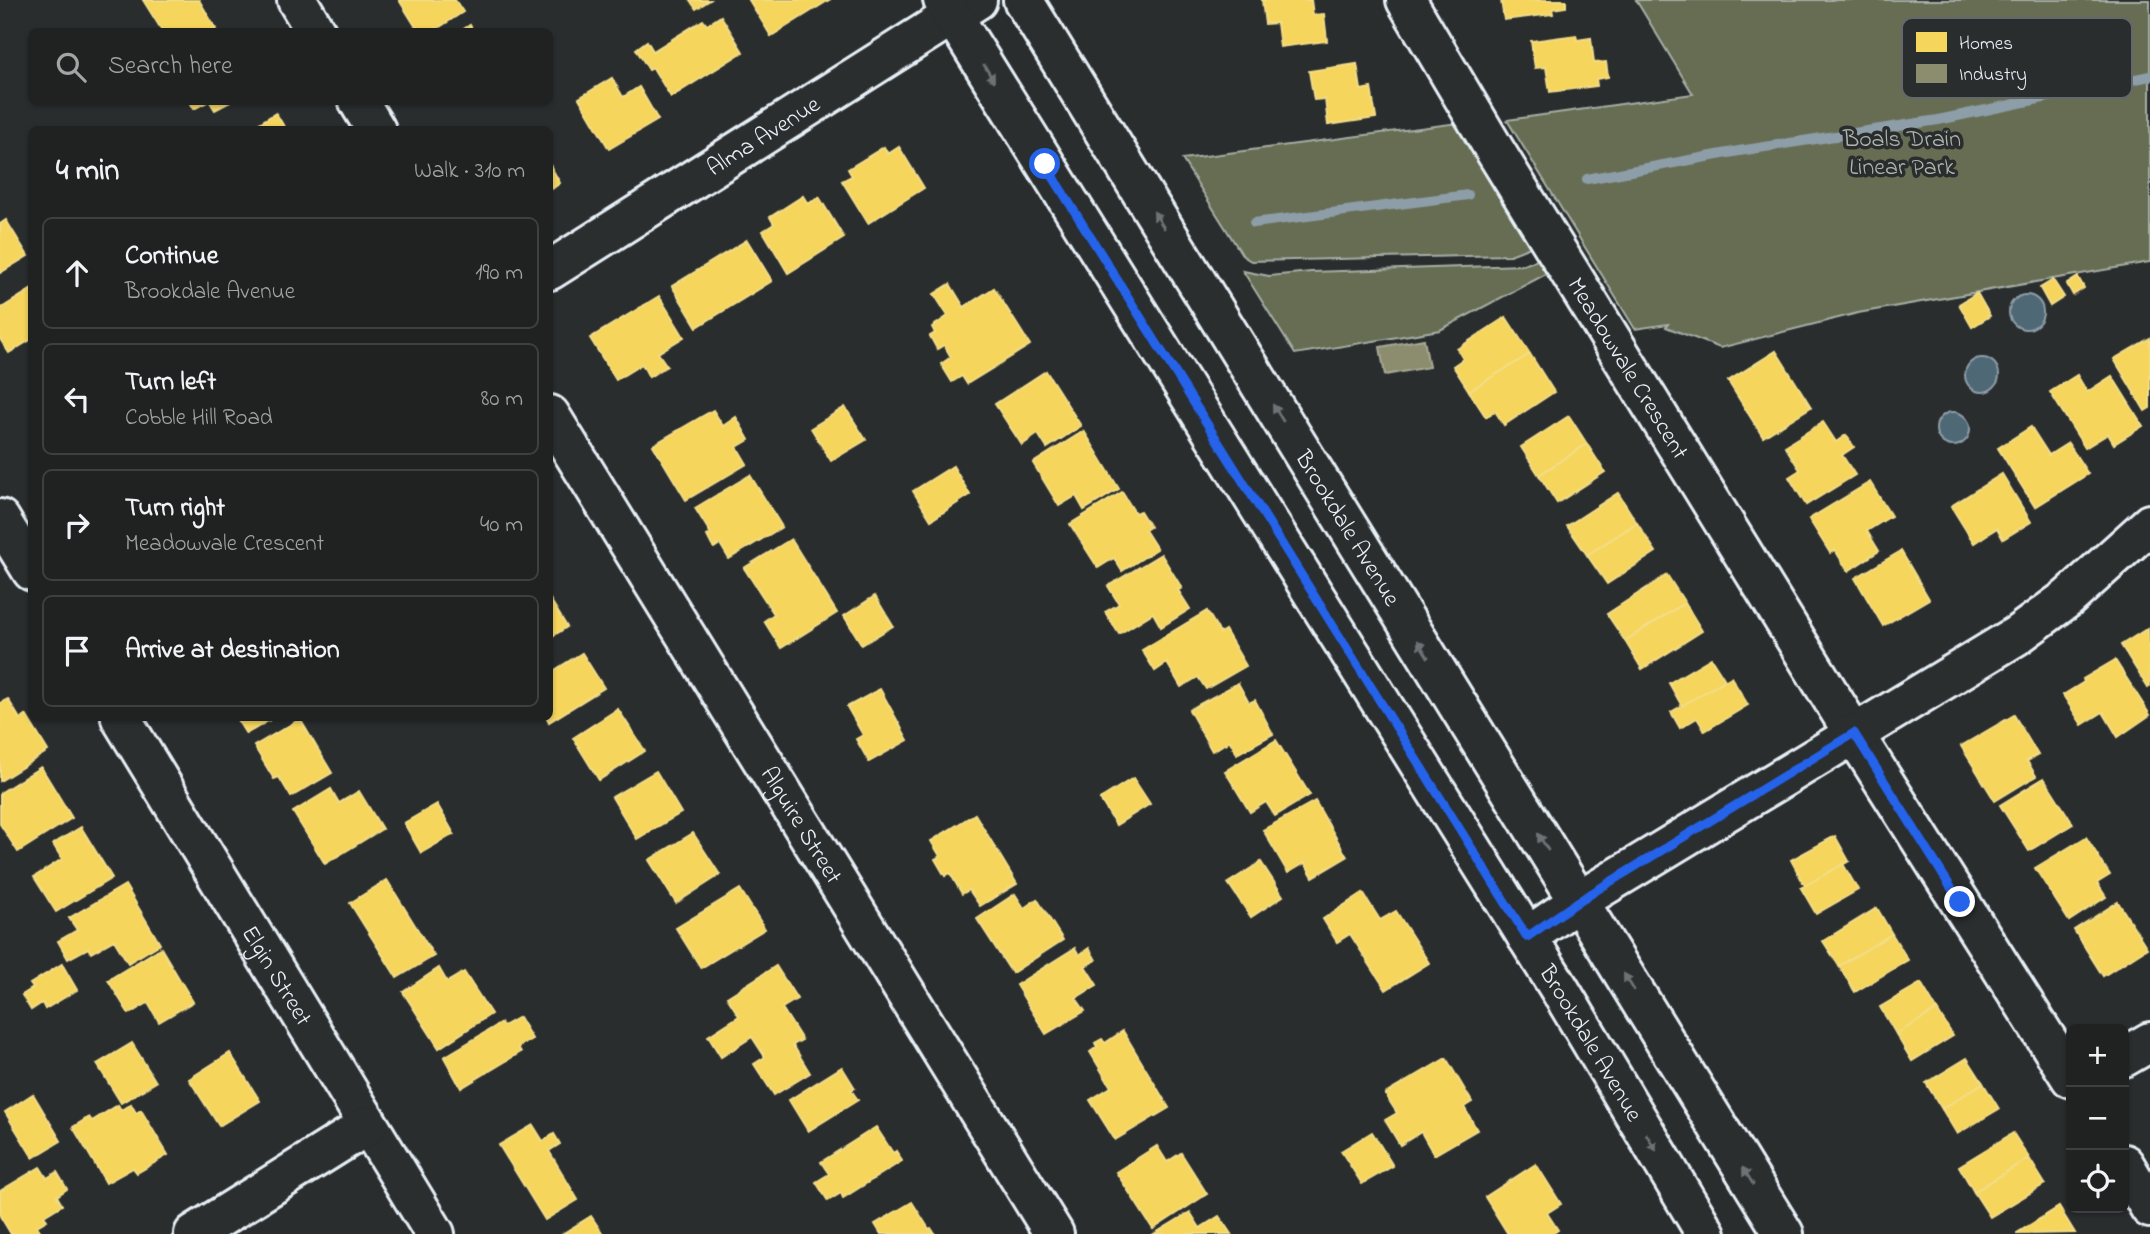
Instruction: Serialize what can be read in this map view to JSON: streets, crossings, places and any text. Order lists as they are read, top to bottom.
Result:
{
  "streets": {
    "street": [
      "Alma Avenue",
      "Meadowvale Crescent",
      "Brookdale Avenue",
      "Alguire Street",
      "Elgin Street"
    ]
  },
  "crossings": [
    ["Alma Avenue", "Brookdale Avenue"]
  ],
  "parks": ["Boals Drain Linear Park"],
  "legend": ["Homes", "Industry"],
  "page": {
    "search": "Search here",
    "heading": ["4 min", "Walk · 310 m"],
    "list": [
      ["Continue", "Brookdale Avenue", "190 m"],
      ["Turn left", "Cobble Hill Road", "80 m"],
      ["Turn right", "Meadowvale Crescent", "40 m"],
      "Arrive at destination"
    ],
    "map_buttons": ["+", "−"]
  }
}
